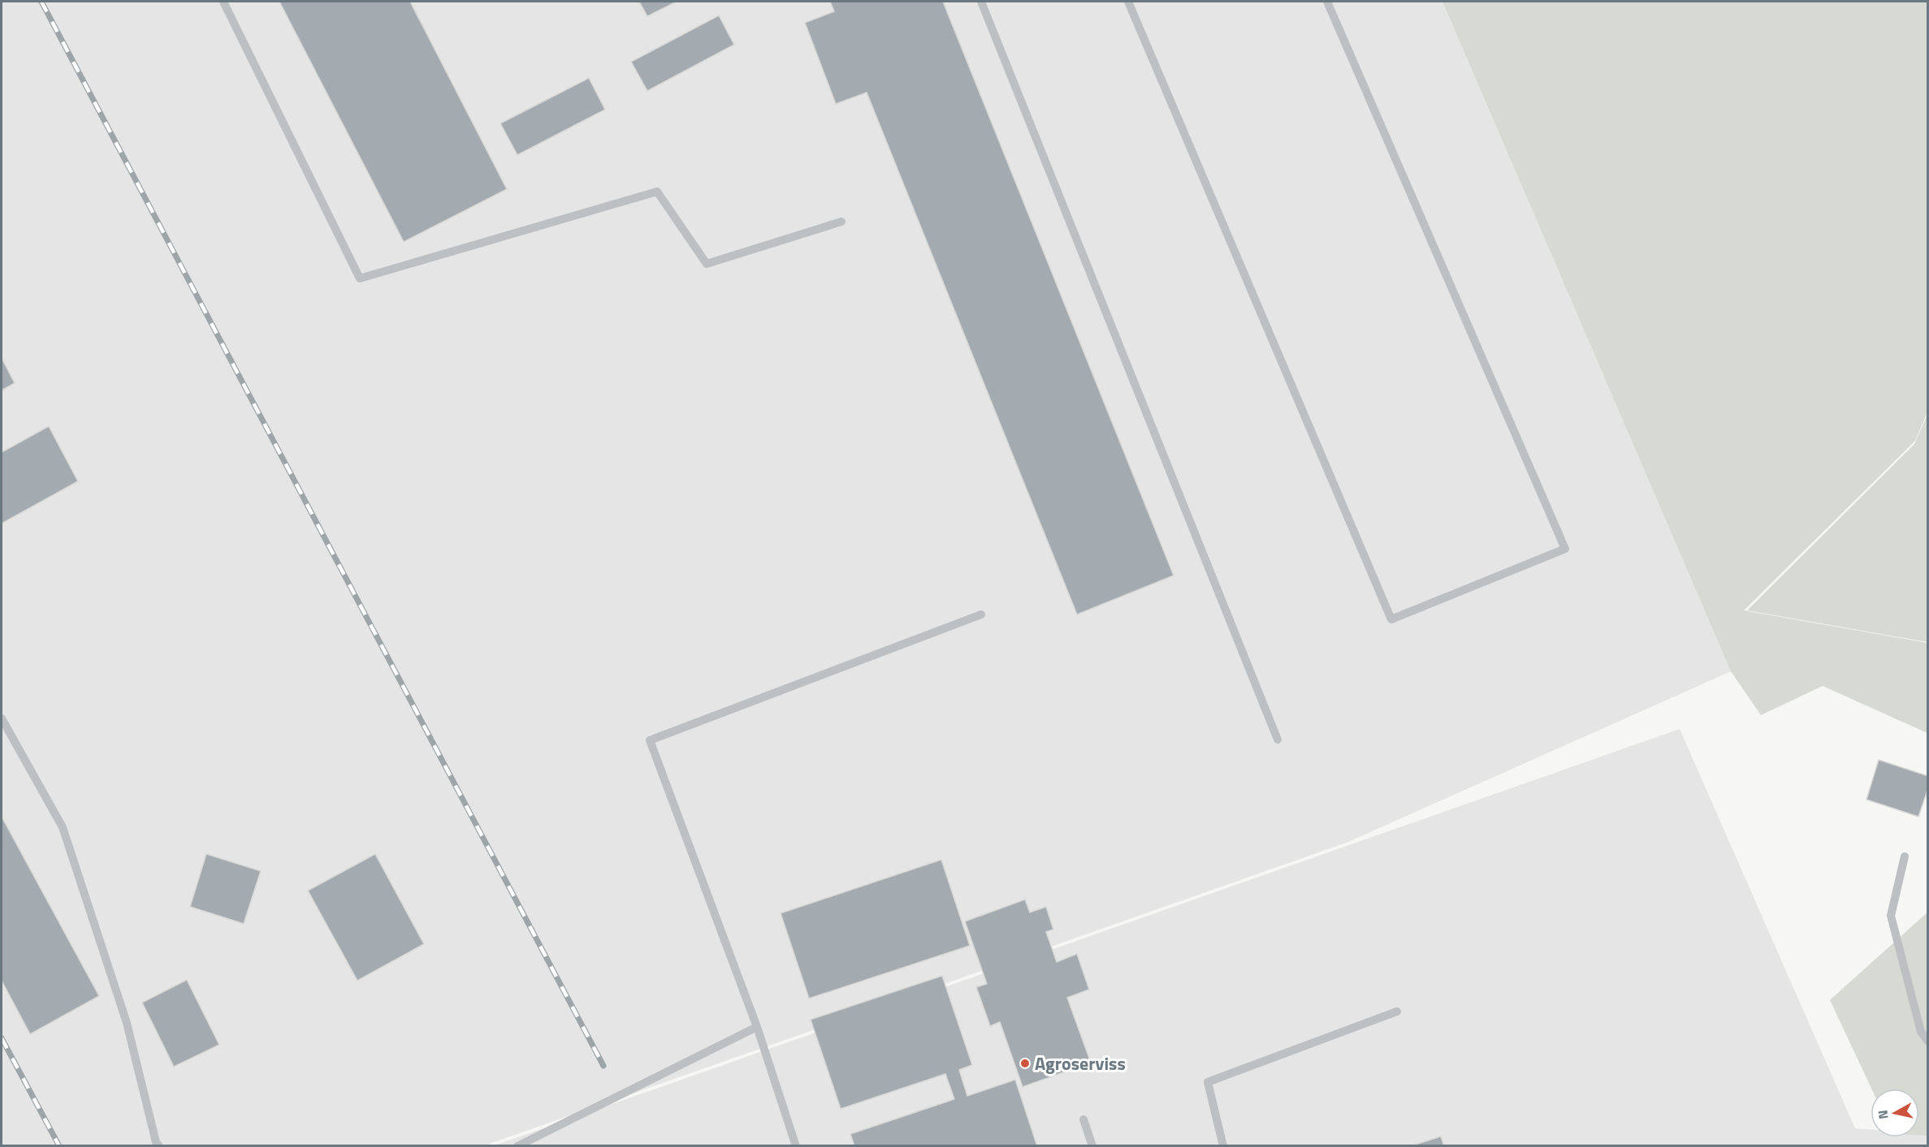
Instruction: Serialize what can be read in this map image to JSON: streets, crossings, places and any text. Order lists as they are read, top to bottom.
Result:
{
  "places": ["Agroserviss"],
  "north": "left"
}
